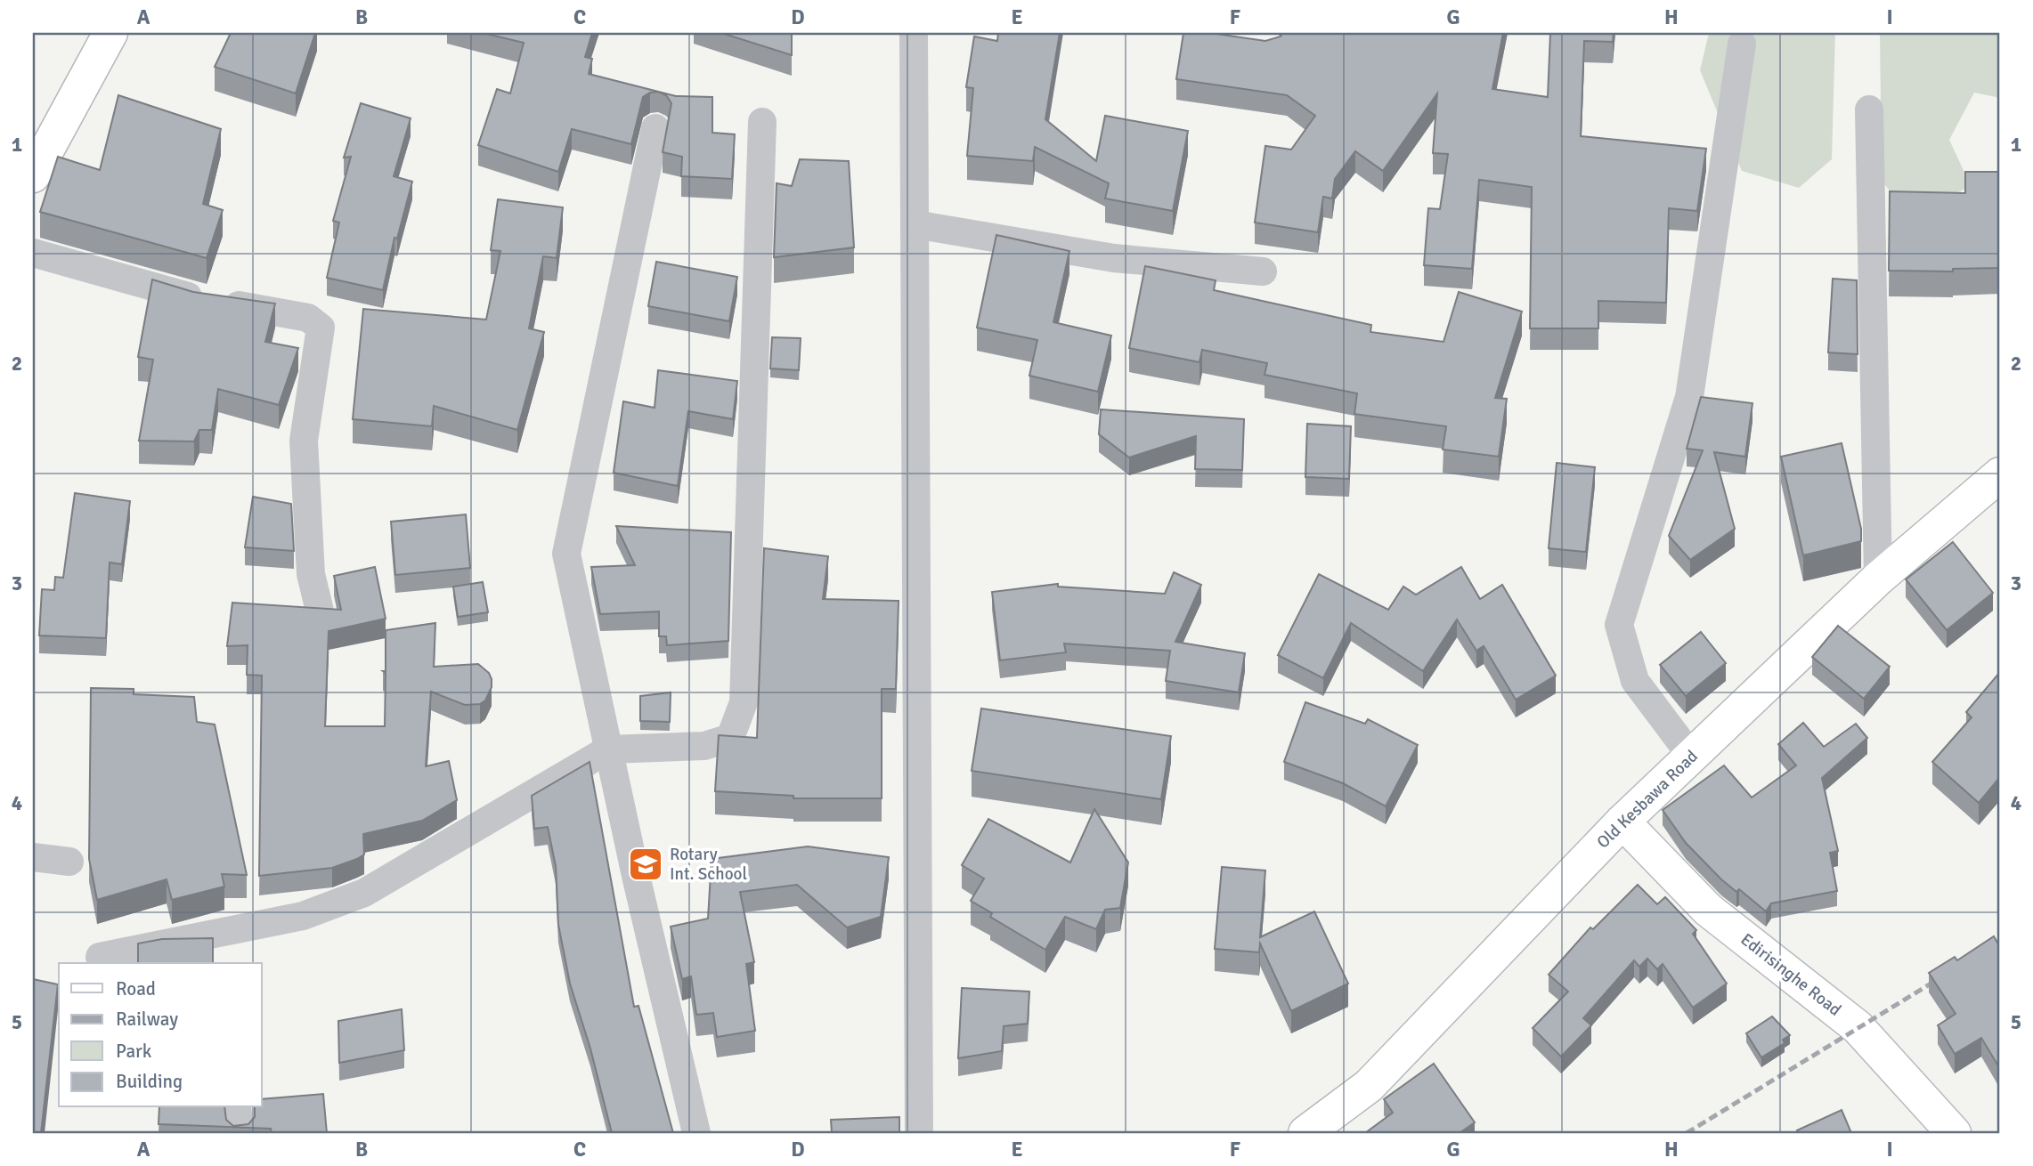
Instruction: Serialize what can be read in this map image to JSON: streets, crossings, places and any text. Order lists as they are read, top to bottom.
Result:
{
  "streets": {
    "main road": ["Old Kesbawa Road", "Edirisinghe Road"]
  },
  "crossings": [
    ["Old Kesbawa Road", "Edirisinghe Road"]
  ],
  "places": {
    "school or university": ["Rotary Int. School"]
  },
  "legend": [
    "Road",
    "Railway",
    "Park",
    "Building"
  ],
  "grid": {
    "columns": [
      "A",
      "B",
      "C",
      "D",
      "E",
      "F",
      "G",
      "H",
      "I"
    ],
    "rows": [
      "1",
      "2",
      "3",
      "4",
      "5"
    ]
  }
}
